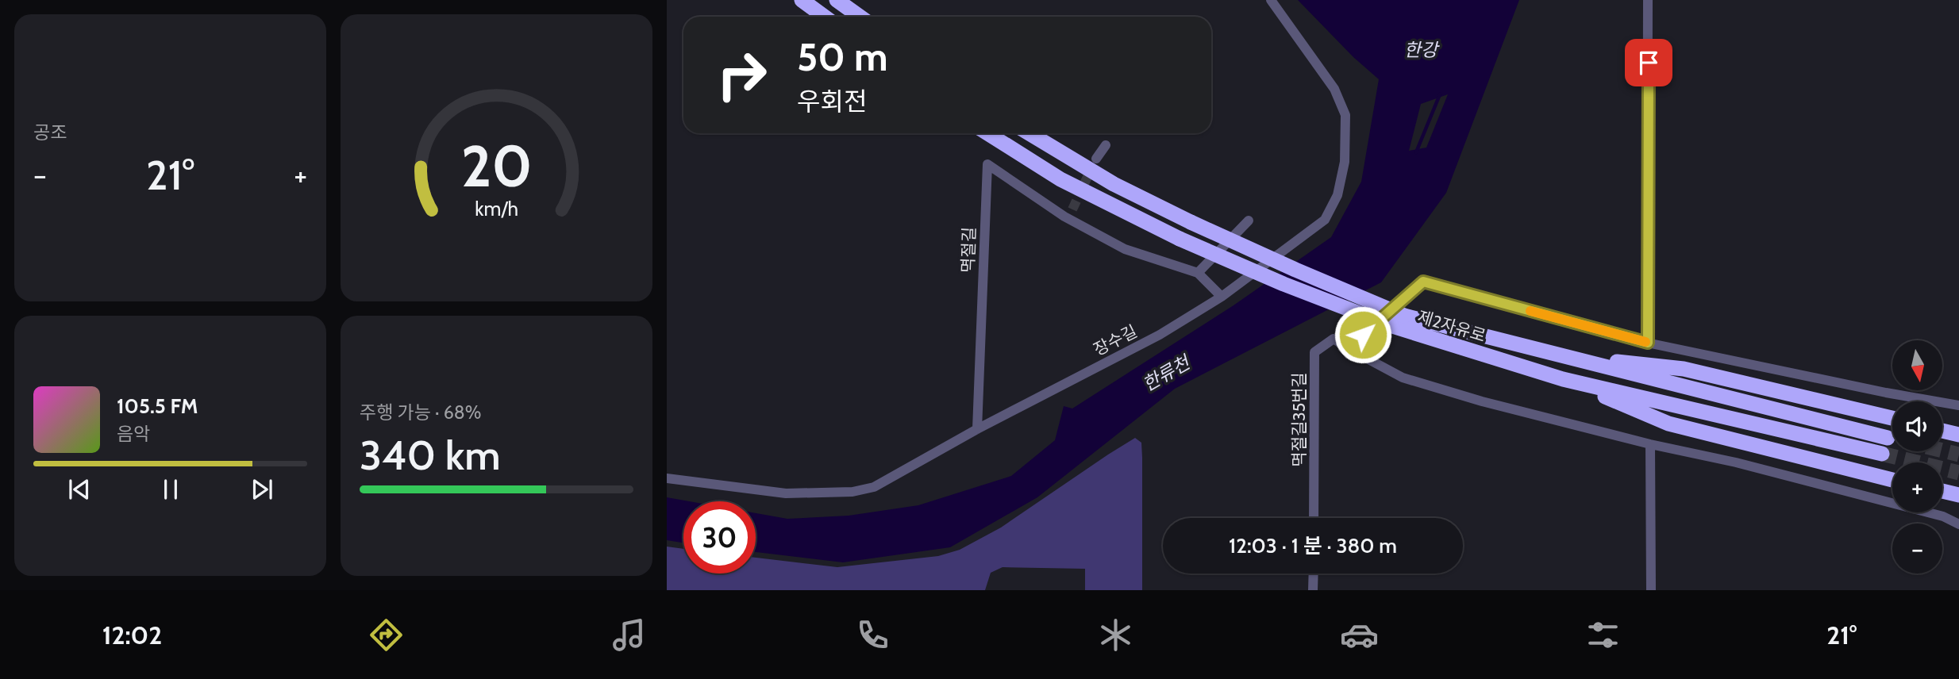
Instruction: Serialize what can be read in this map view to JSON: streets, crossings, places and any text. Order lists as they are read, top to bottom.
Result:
{
  "streets": {
    "highway": ["제2자유로"],
    "street": ["멱절길", "장수길", "멱절길35번길"]
  },
  "crossings": [
    ["멱절길", "장수길"]
  ],
  "water": ["한강", "한류천"],
  "north": "bottom",
  "page": {
    "tile": [
      "공조",
      ["주행 가능 · 68%", "340 km"]
    ],
    "turn": ["50 m", "우회전"],
    "heat": ["−", "21°", "+"],
    "map_buttons": ["+", "−"],
    "song": ["105.5 FM", "음악"],
    "limit": "30",
    "trip": "12:03 · 1 분 · 380 m",
    "tabs": ["12:02", "21°"],
    "gauge": ["20", "km/h"]
  }
}
